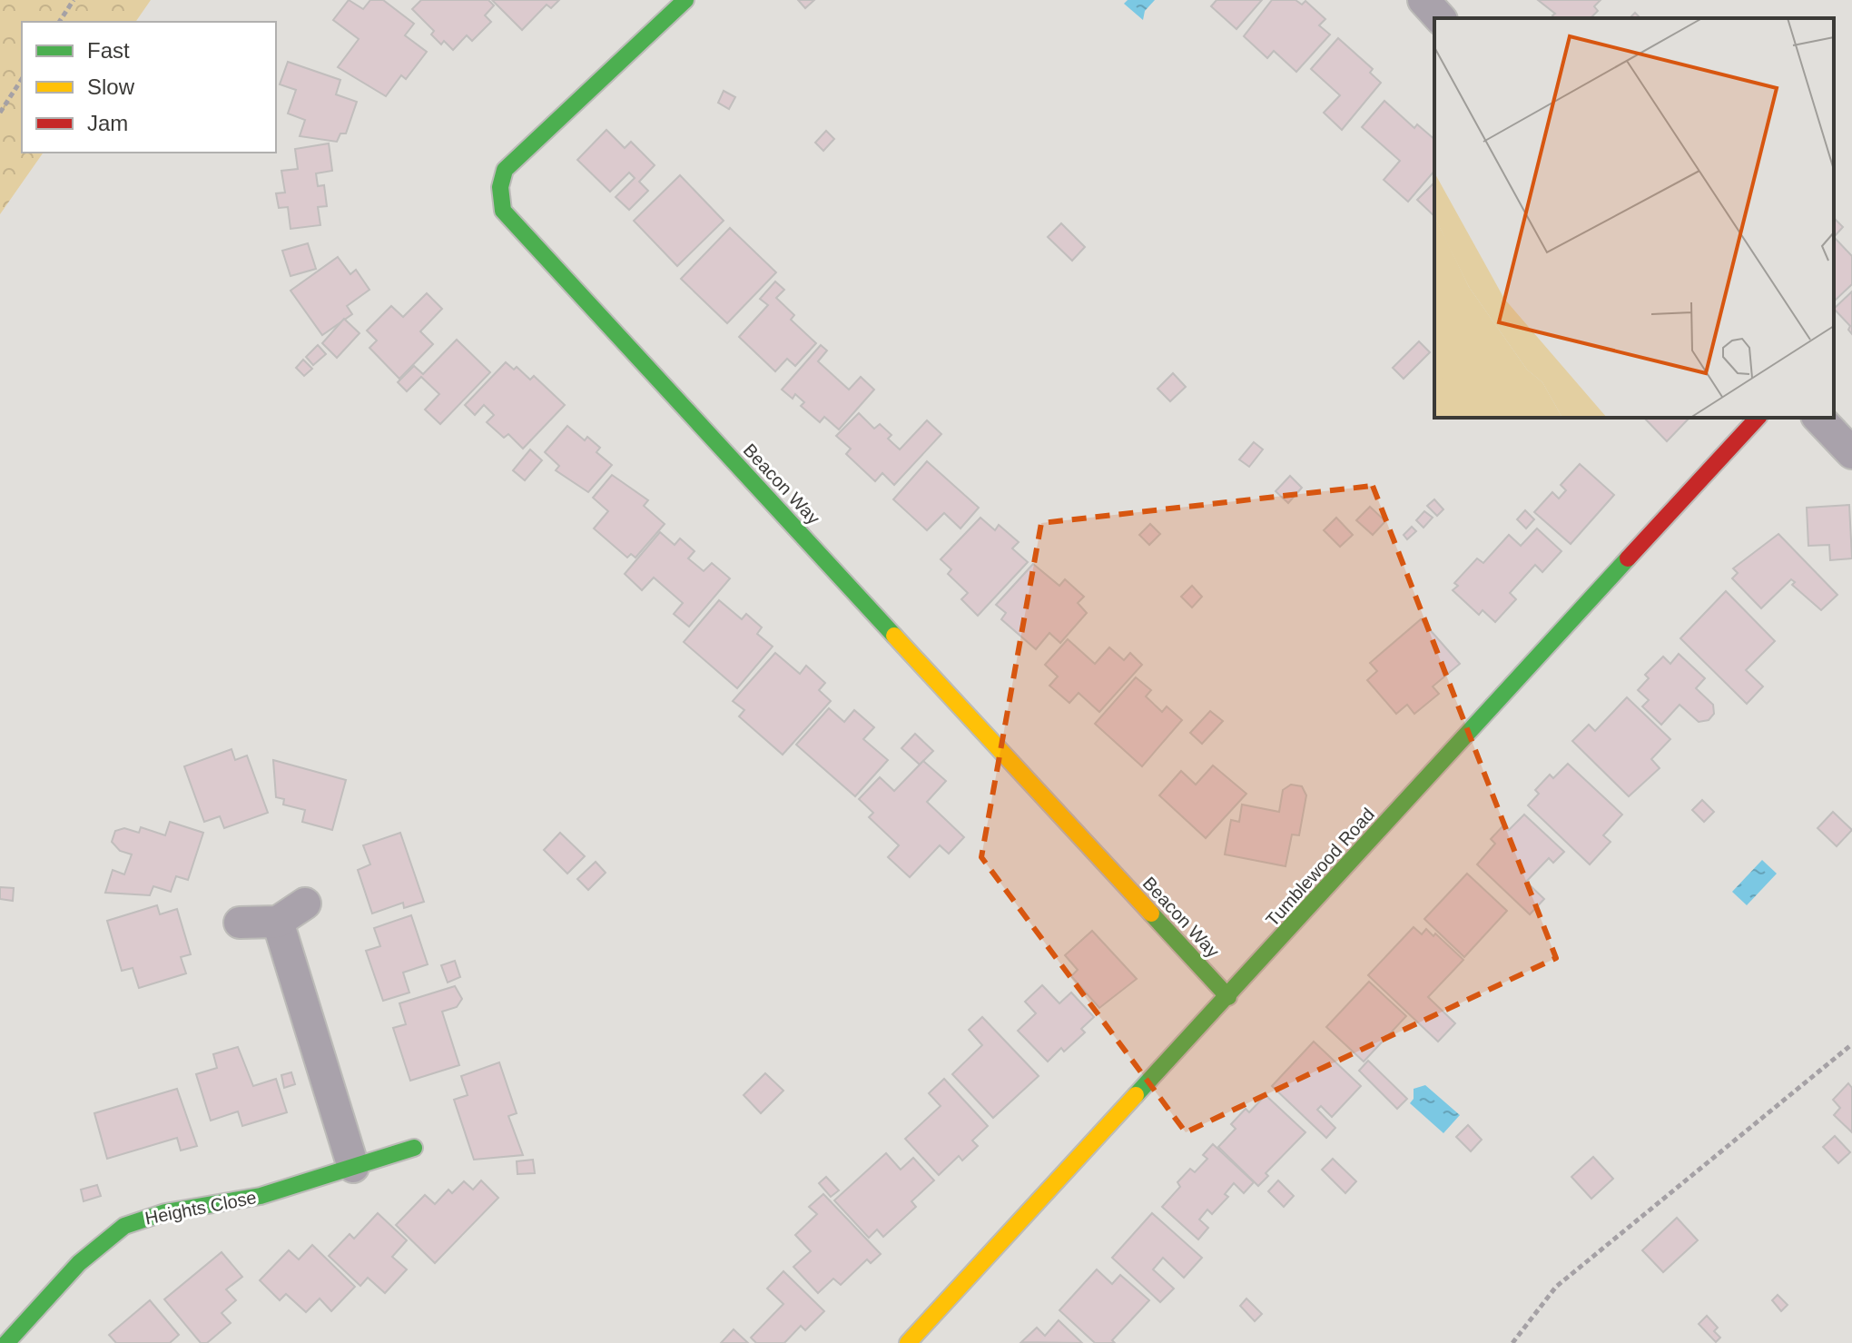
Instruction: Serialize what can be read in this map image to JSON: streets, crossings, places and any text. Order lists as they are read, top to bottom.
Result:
{
  "streets": {
    "street": ["Beacon Way", "Tumblewood Road", "Heights Close"]
  },
  "crossings": [
    ["Beacon Way", "Tumblewood Road"]
  ],
  "legend": ["Fast", "Slow", "Jam"]
}
